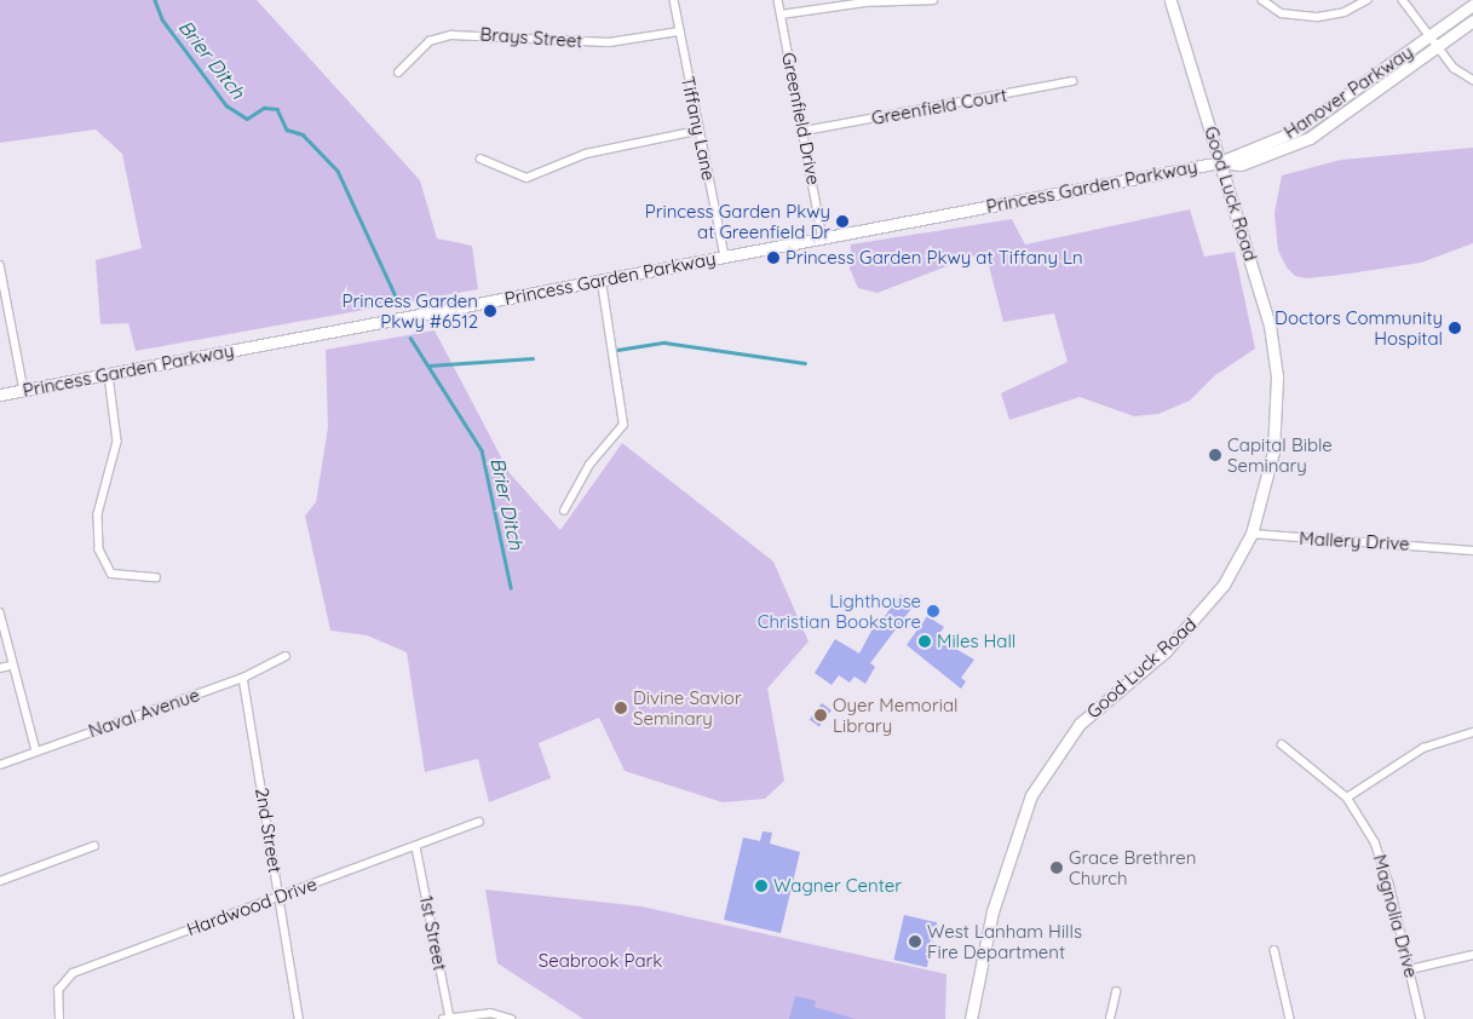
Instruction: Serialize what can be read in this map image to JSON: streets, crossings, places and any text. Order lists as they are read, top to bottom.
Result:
{
  "streets": {
    "street": [
      "Brays Street",
      "Hanover Parkway",
      "Greenfield Court",
      "Greenfield Drive",
      "Tiffany Lane",
      "Princess Garden Parkway",
      "Good Luck Road",
      "Mallery Drive",
      "Naval Avenue",
      "2nd Street",
      "Hardwood Drive",
      "Magnolia Drive",
      "1st Street"
    ]
  },
  "crossings": [
    ["Brays Street", "Tiffany Lane"],
    ["Hanover Parkway", "Princess Garden Parkway"],
    ["Hanover Parkway", "Good Luck Road"],
    ["Greenfield Court", "Greenfield Drive"],
    ["Greenfield Drive", "Princess Garden Parkway"],
    ["Tiffany Lane", "Princess Garden Parkway"],
    ["Princess Garden Parkway", "Good Luck Road"],
    ["Good Luck Road", "Mallery Drive"],
    ["Naval Avenue", "2nd Street"],
    ["2nd Street", "Hardwood Drive"],
    ["Hardwood Drive", "1st Street"]
  ],
  "water": ["Brier Ditch"],
  "parks": ["Seabrook Park"],
  "places": [
    "Princess Garden Pkwy at Greenfield Dr",
    "Princess Garden Pkwy at Tiffany Ln",
    "Princess Garden Pkwy #6512",
    "Doctors Community Hospital",
    "Capital Bible Seminary",
    "Lighthouse Christian Bookstore",
    "Miles Hall",
    "Divine Savior Seminary",
    "Oyer Memorial Library",
    "Grace Brethren Church",
    "Wagner Center",
    "West Lanham Hills Fire Department"
  ]
}
